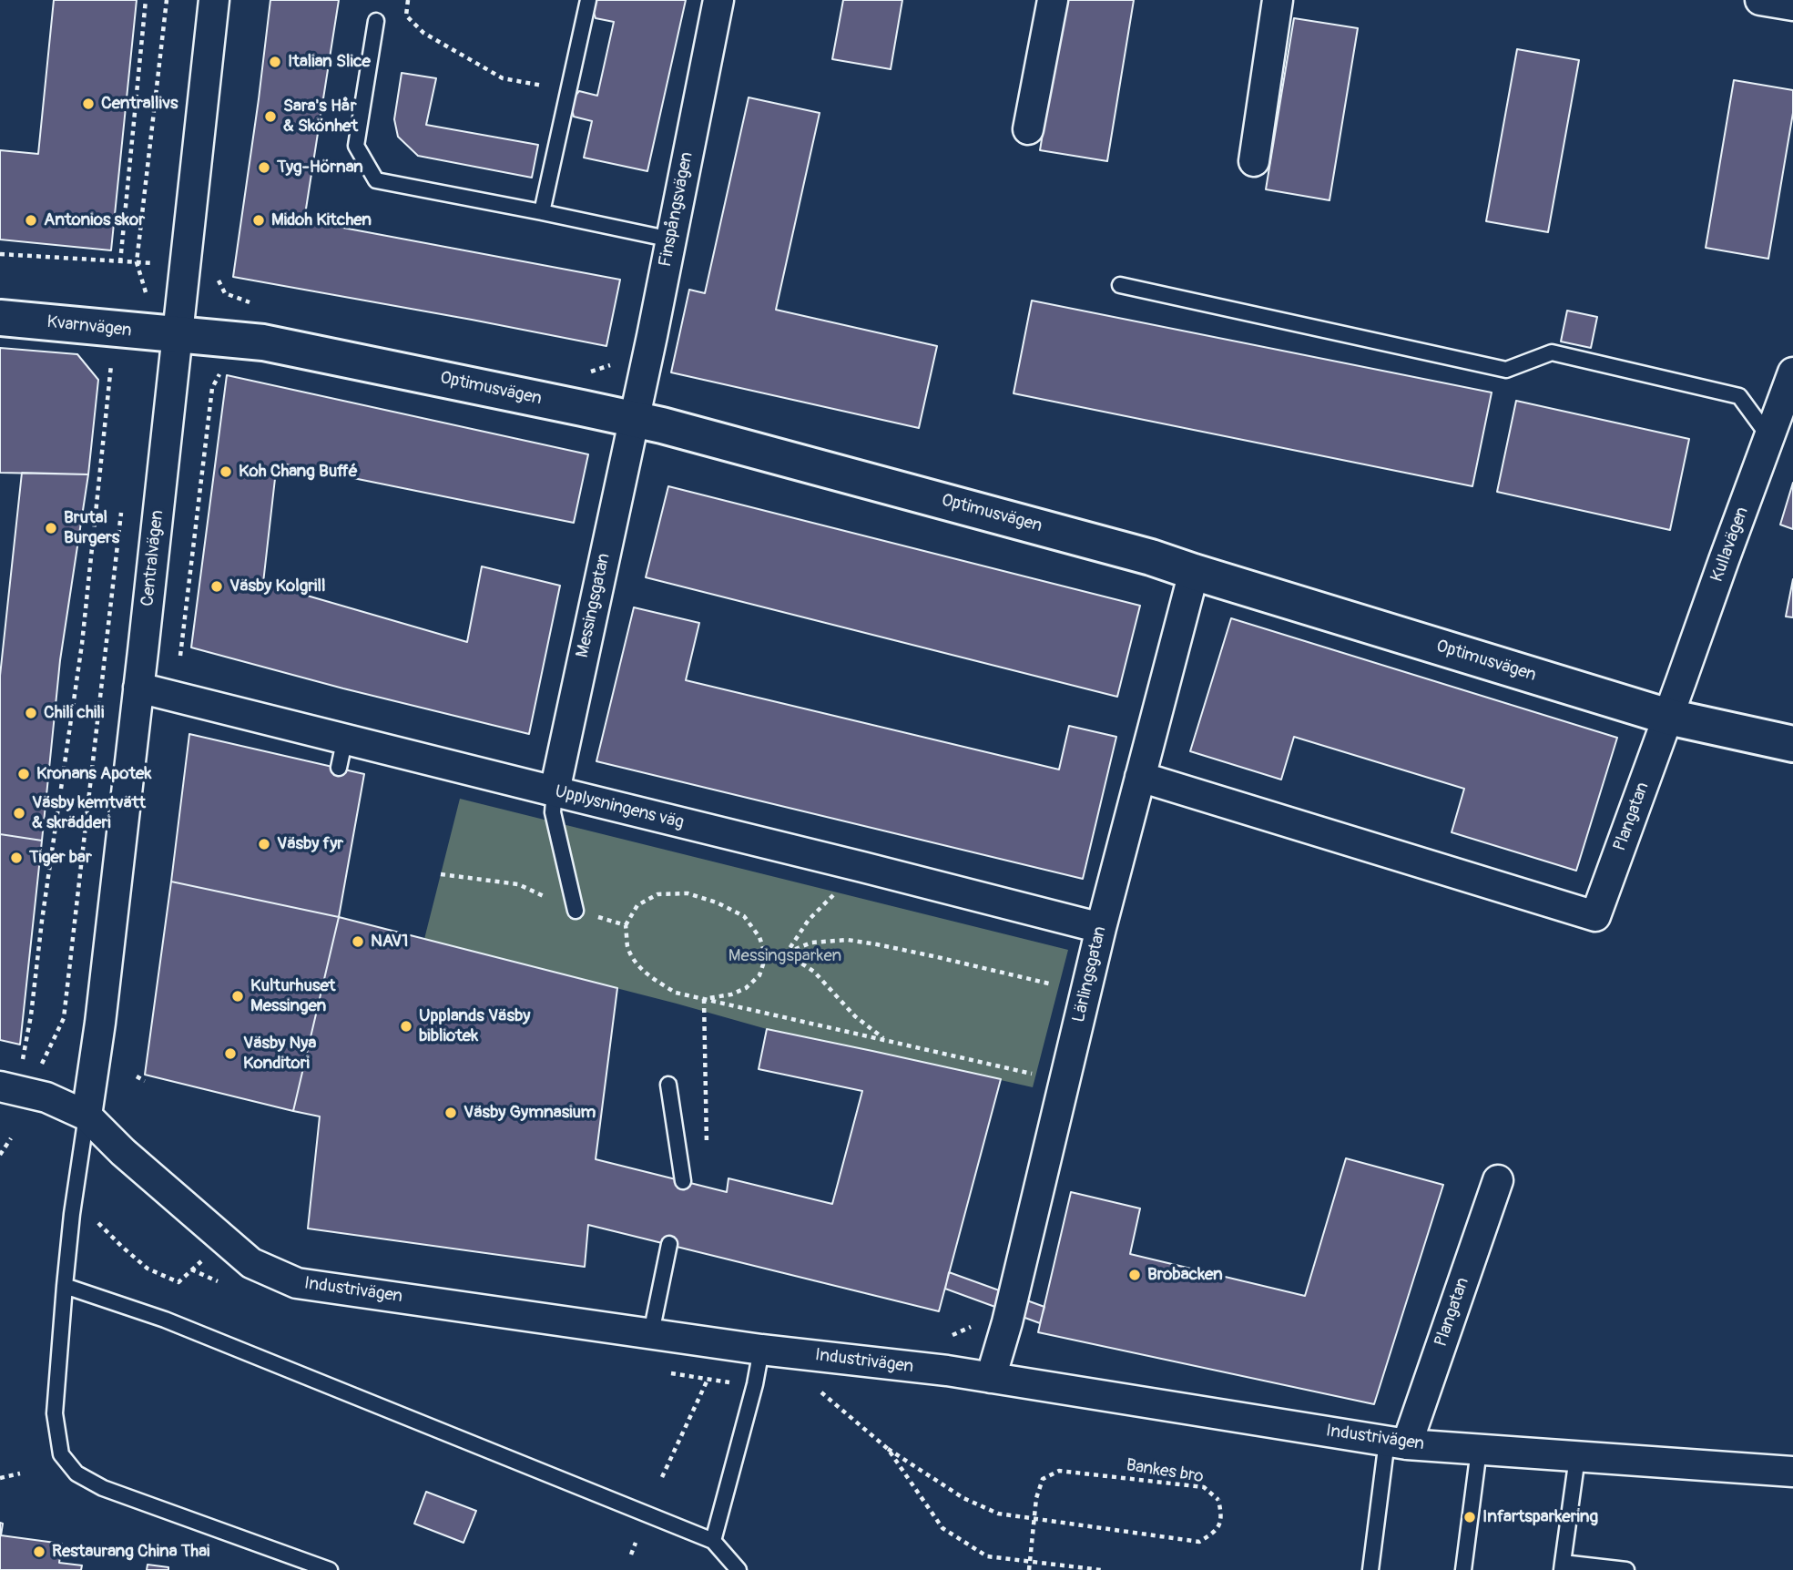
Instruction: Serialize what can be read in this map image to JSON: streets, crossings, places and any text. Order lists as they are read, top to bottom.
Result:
{
  "streets": {
    "street": [
      "Finspångsvägen",
      "Kvarnvägen",
      "Optimusvägen",
      "Kullavägen",
      "Centralvägen",
      "Messingsgatan",
      "Upplysningens väg",
      "Plangatan",
      "Lärlingsgatan",
      "Industrivägen"
    ],
    "path": ["Bankes bro"]
  },
  "crossings": [
    ["Finspångsvägen", "Optimusvägen"],
    ["Finspångsvägen", "Messingsgatan"],
    ["Kvarnvägen", "Optimusvägen"],
    ["Kvarnvägen", "Centralvägen"],
    ["Optimusvägen", "Kullavägen"],
    ["Optimusvägen", "Centralvägen"],
    ["Optimusvägen", "Messingsgatan"],
    ["Optimusvägen", "Plangatan"],
    ["Optimusvägen", "Lärlingsgatan"],
    ["Kullavägen", "Plangatan"],
    ["Centralvägen", "Upplysningens väg"],
    ["Centralvägen", "Industrivägen"],
    ["Messingsgatan", "Upplysningens väg"],
    ["Upplysningens väg", "Lärlingsgatan"],
    ["Plangatan", "Lärlingsgatan"],
    ["Plangatan", "Industrivägen"],
    ["Lärlingsgatan", "Industrivägen"]
  ],
  "parks": ["Messingsparken"],
  "places": [
    "Italian Slice",
    "Centrallivs",
    "Sara's Hår & Skönhet",
    "Tyg-Hörnan",
    "Antonios skor",
    "Midoh Kitchen",
    "Koh Chang Buffé",
    "Brutal Burgers",
    "Väsby Kolgrill",
    "Chili chili",
    "Kronans Apotek",
    "Väsby kemtvätt & skrädderi",
    "Väsby fyr",
    "Tiger bar",
    "NAV1",
    "Kulturhuset Messingen",
    "Upplands Väsby bibliotek",
    "Väsby Nya Konditori",
    "Väsby Gymnasium",
    "Brobacken",
    "Infartsparkering",
    "Restaurang China Thai"
  ]
}
